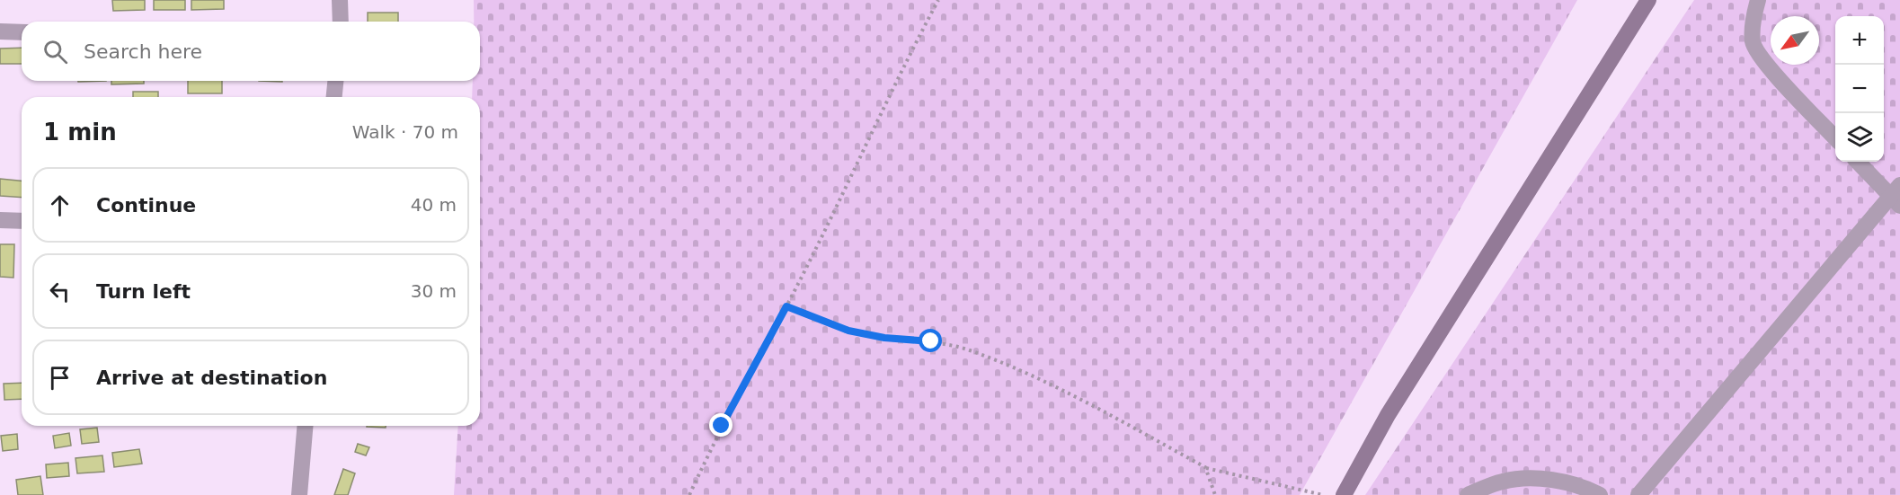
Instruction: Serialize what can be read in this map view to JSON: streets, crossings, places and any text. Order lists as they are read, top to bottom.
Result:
{
  "north": "bottom left",
  "page": {
    "map_buttons": ["+", "−"],
    "search": "Search here",
    "heading": ["1 min", "Walk · 70 m"],
    "list": [
      ["Continue", "40 m"],
      ["Turn left", "30 m"],
      "Arrive at destination"
    ]
  }
}
